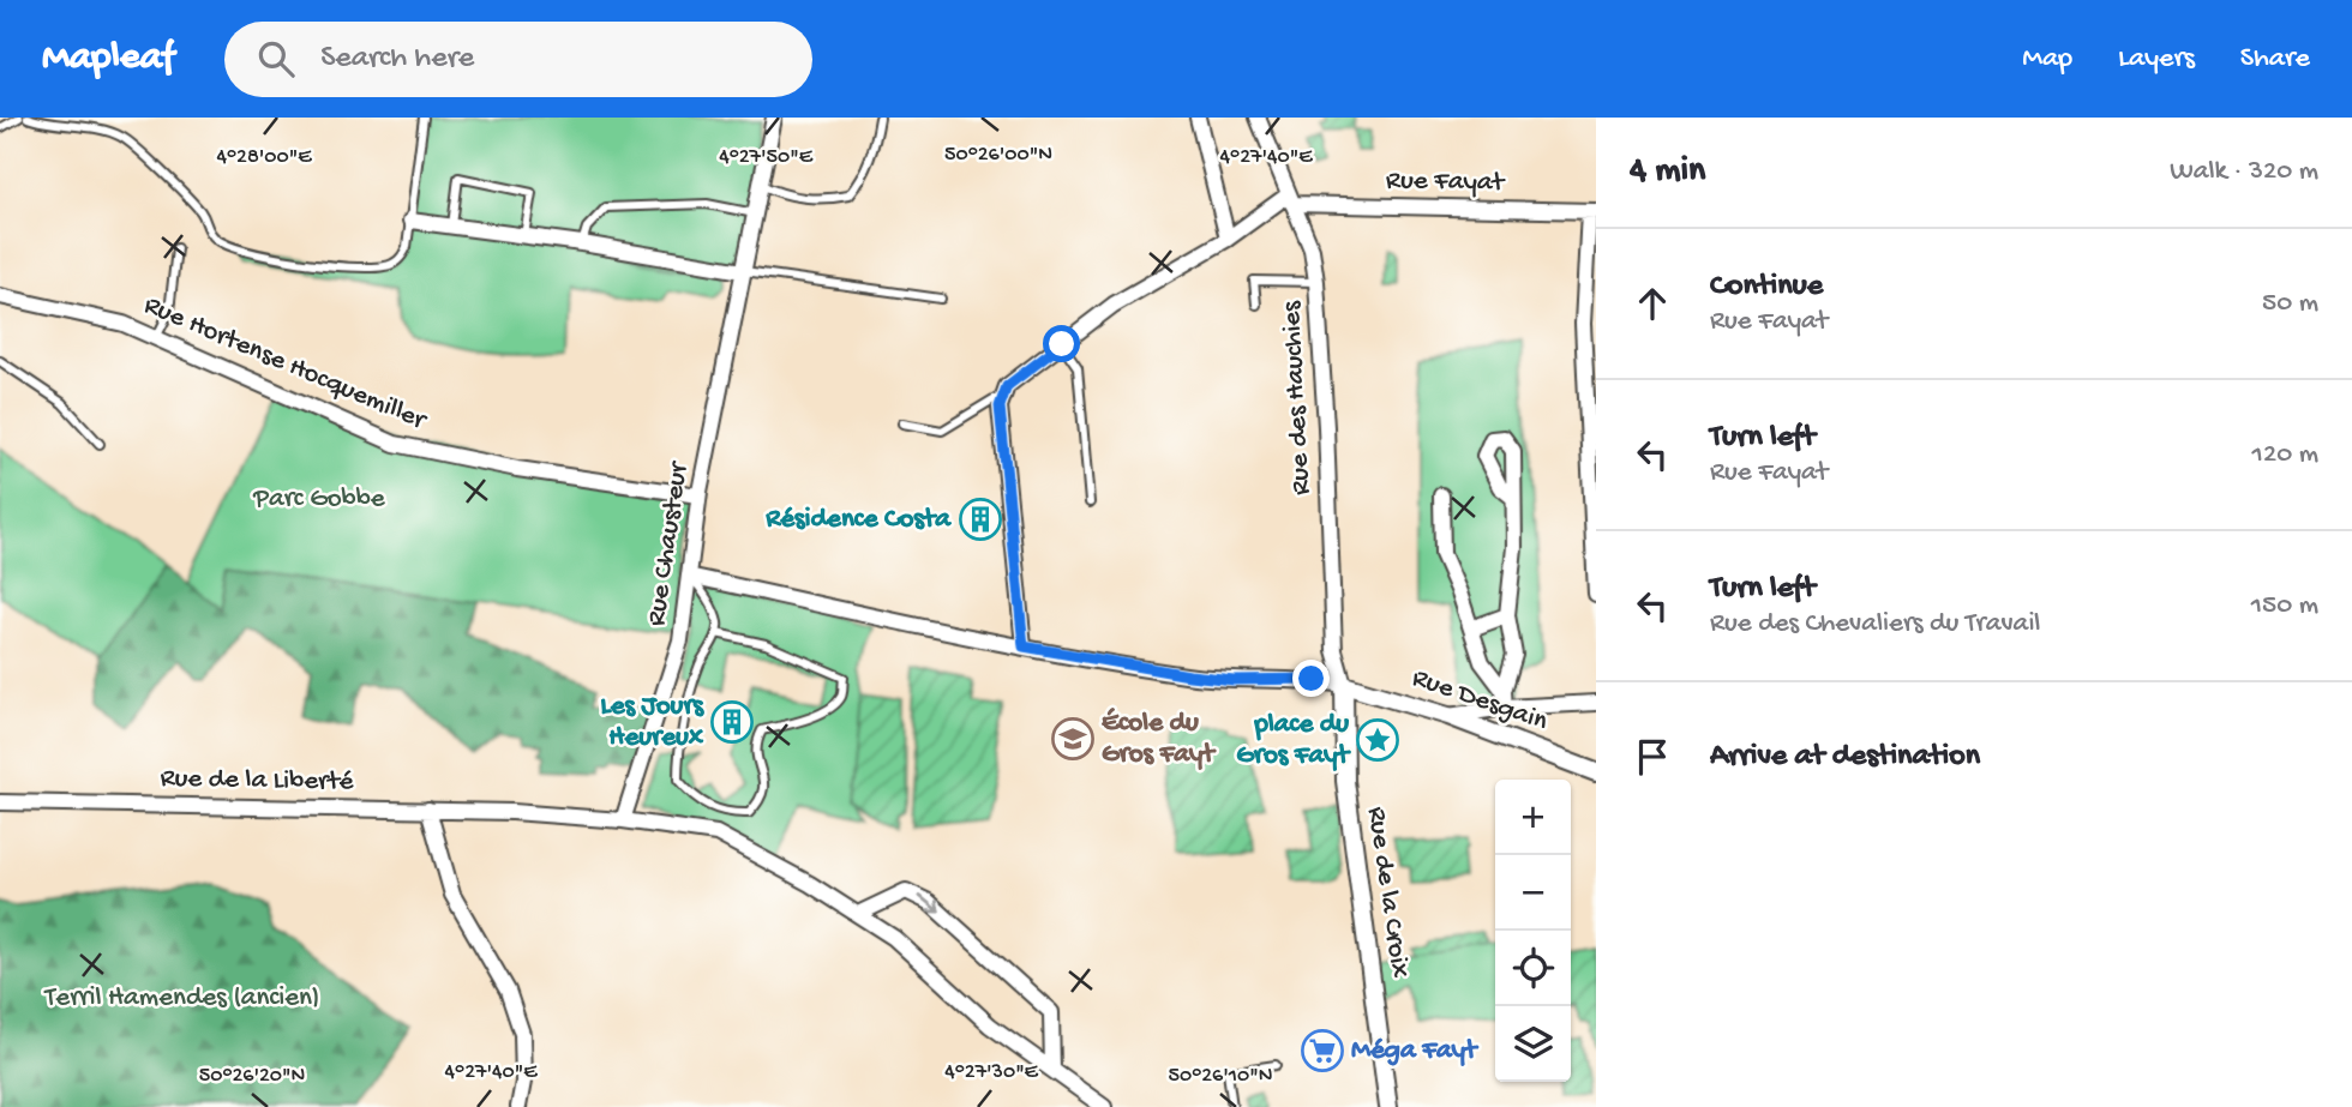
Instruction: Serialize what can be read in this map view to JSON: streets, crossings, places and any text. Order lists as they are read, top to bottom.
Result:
{
  "streets": {
    "street": [
      "Rue Fayat",
      "Rue Hortense Hocquemiller",
      "Rue des Hauchies",
      "Rue Chausteur",
      "Rue Desgain",
      "Rue de la Liberté",
      "Rue de la Croix"
    ]
  },
  "crossings": [
    ["Rue Fayat", "Rue des Hauchies"],
    ["Rue Hortense Hocquemiller", "Rue Chausteur"],
    ["Rue des Hauchies", "Rue Desgain"],
    ["Rue des Hauchies", "Rue de la Croix"],
    ["Rue Chausteur", "Rue de la Liberté"],
    ["Rue Desgain", "Rue de la Croix"]
  ],
  "parks": ["Parc Gobbe", "Terril Hamendes (ancien)"],
  "places": {
    "building": ["Résidence Costa", "Les Jours Heureux"],
    "school or university": ["École du Gros Fayt"],
    "place": ["place du Gros Fayt"],
    "supermarket": ["Méga Fayt"]
  },
  "page": {
    "header": "Mapleaf",
    "search": "Search here",
    "nav": ["Map", "Layers", "Share"],
    "heading": ["4 min", "Walk · 320 m"],
    "list": [
      ["Continue", "Rue Fayat", "50 m"],
      ["Turn left", "Rue Fayat", "120 m"],
      ["Turn left", "Rue des Chevaliers du Travail", "150 m"],
      "Arrive at destination"
    ],
    "map_buttons": ["+", "−"]
  },
  "coordinates": [
    "50°26'00\"N",
    "4°28'00\"E",
    "4°27'50\"E",
    "4°27'40\"E",
    "4°27'30\"E",
    "50°26'20\"N",
    "50°26'10\"N"
  ]
}
